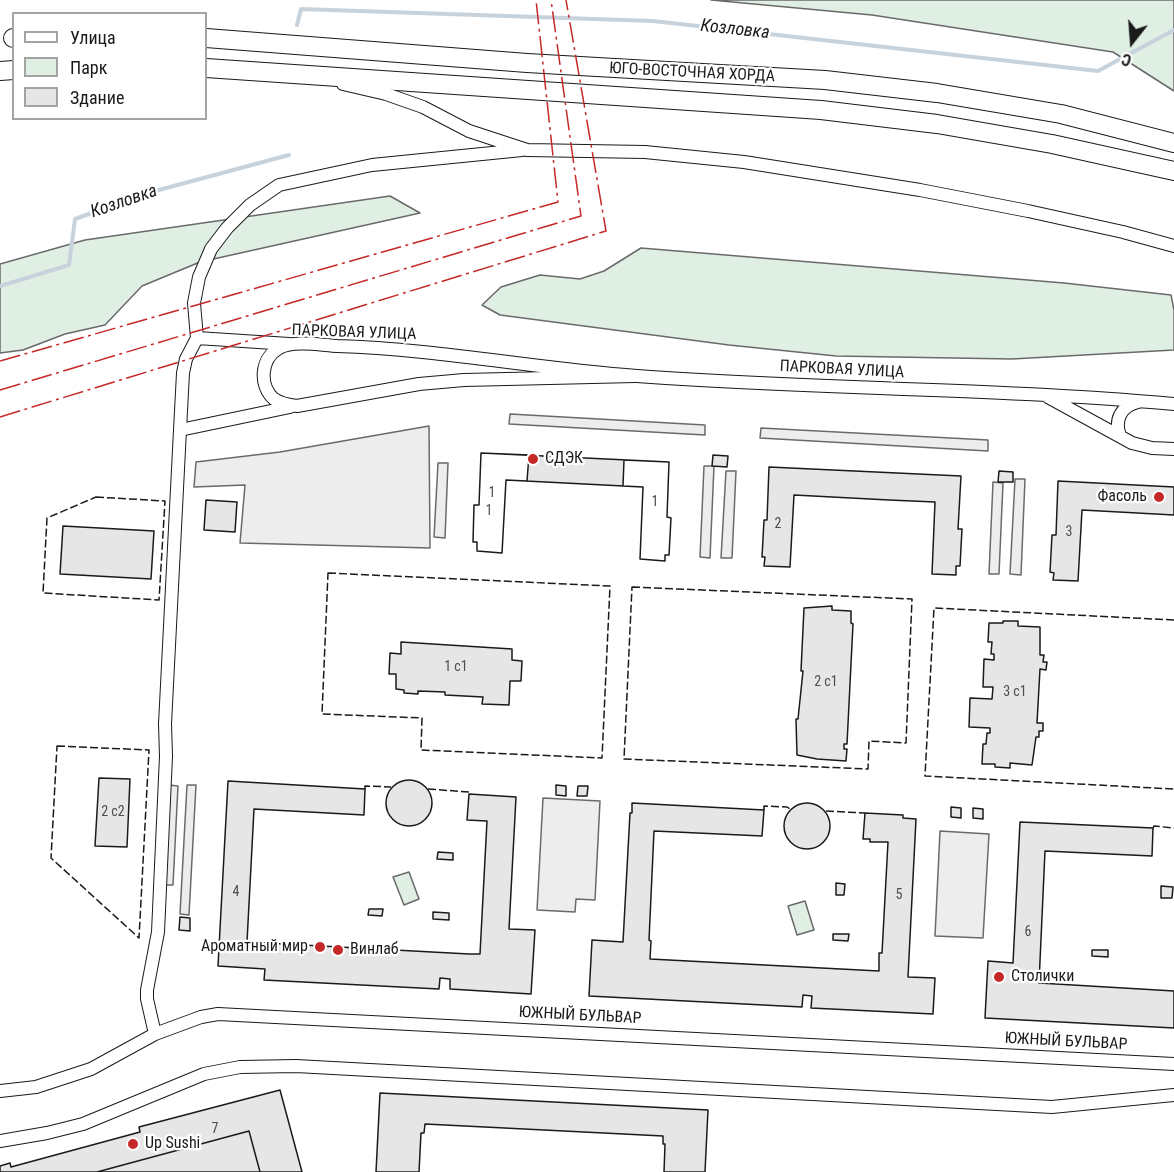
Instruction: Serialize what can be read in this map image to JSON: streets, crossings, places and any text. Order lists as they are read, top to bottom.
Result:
{
  "streets": {
    "main road": ["ЮГО-ВОСТОЧНАЯ ХОРДА"],
    "street": ["ПАРКОВАЯ УЛИЦА", "ЮЖНЫЙ БУЛЬВАР"]
  },
  "water": ["Козловка"],
  "places": [
    "СДЭК",
    "Фасоль",
    "Ароматный мир",
    "Винлаб",
    "Столички",
    "Up Sushi"
  ],
  "house_numbers": [
    "1",
    "1",
    "1",
    "2",
    "3",
    "1 с1",
    "2 с1",
    "3 с1",
    "2 с2",
    "4",
    "5",
    "6",
    "7"
  ],
  "legend": ["Улица", "Парк", "Здание"],
  "north": "bottom"
}
